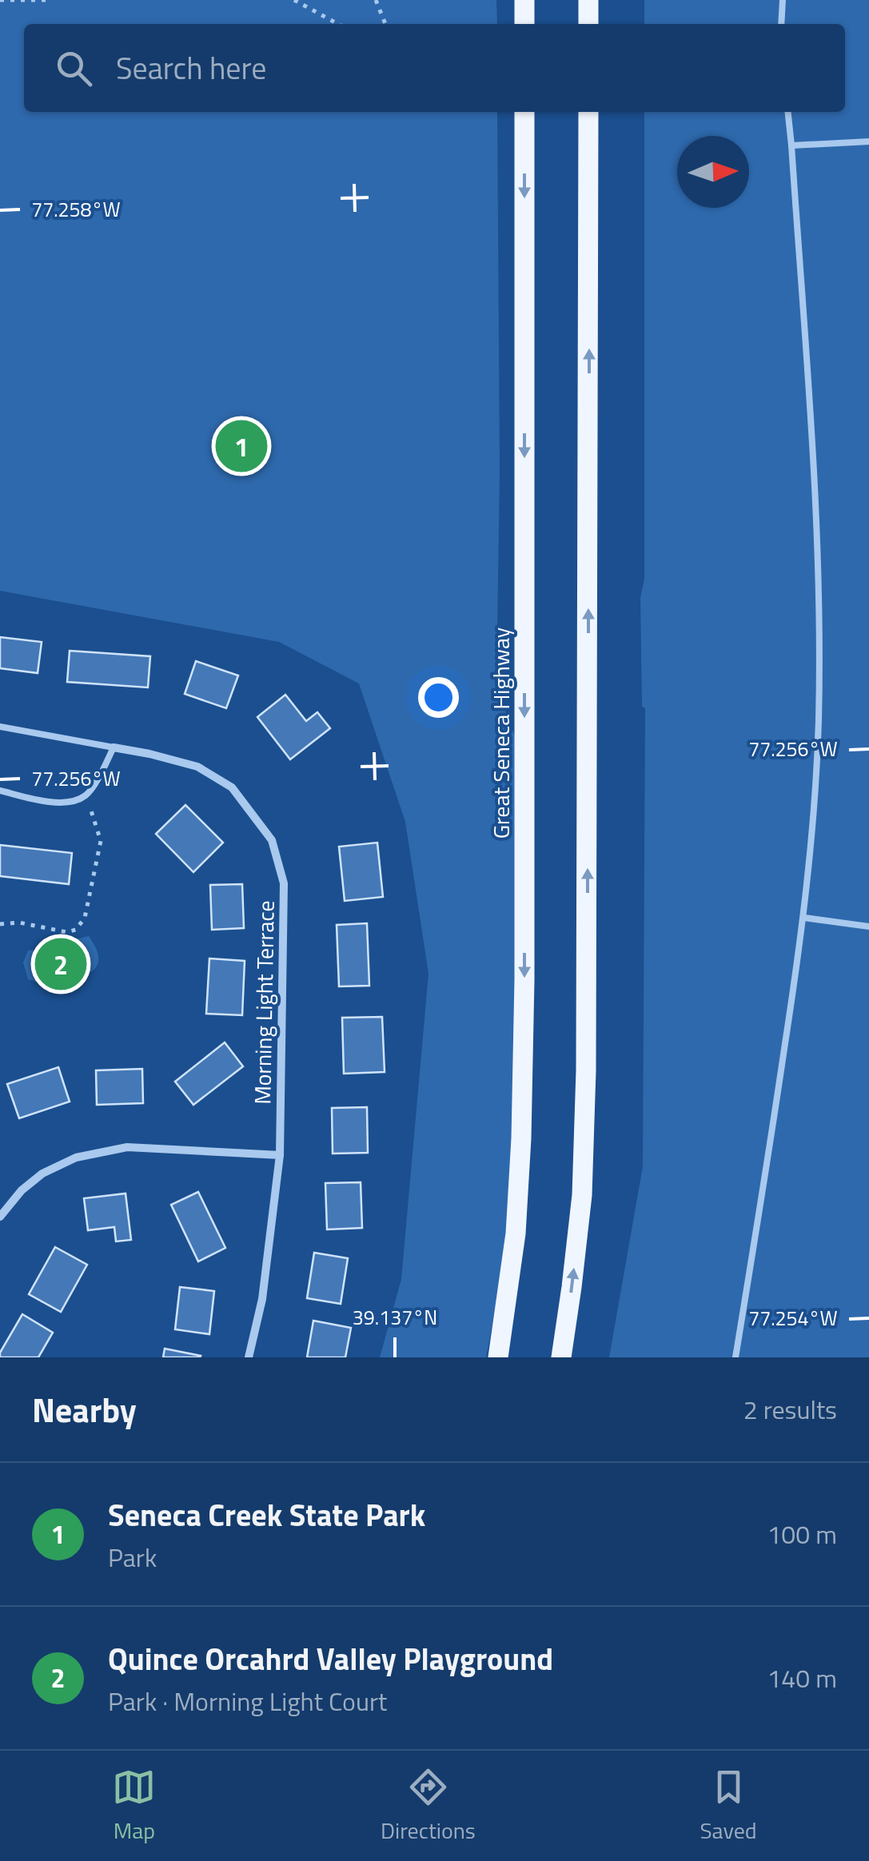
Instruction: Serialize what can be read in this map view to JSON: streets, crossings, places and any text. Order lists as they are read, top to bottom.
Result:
{
  "streets": {
    "main road": ["Great Seneca Highway"],
    "street": ["Morning Light Terrace"]
  },
  "north": "right",
  "page": {
    "search": "Search here",
    "pins": ["1", "2"],
    "heading": ["Nearby", "2 results"],
    "list": [
      {
        "mark": "1",
        "name": "Seneca Creek State Park",
        "note": "Park",
        "value": "100 m"
      },
      {
        "mark": "2",
        "name": "Quince Orcahrd Valley Playground",
        "note": "Park · Morning Light Court",
        "value": "140 m"
      }
    ],
    "nav": ["Map", "Directions", "Saved"]
  },
  "coordinates": [
    "77.258°W",
    "77.256°W",
    "39.137°N",
    "77.254°W"
  ]
}
